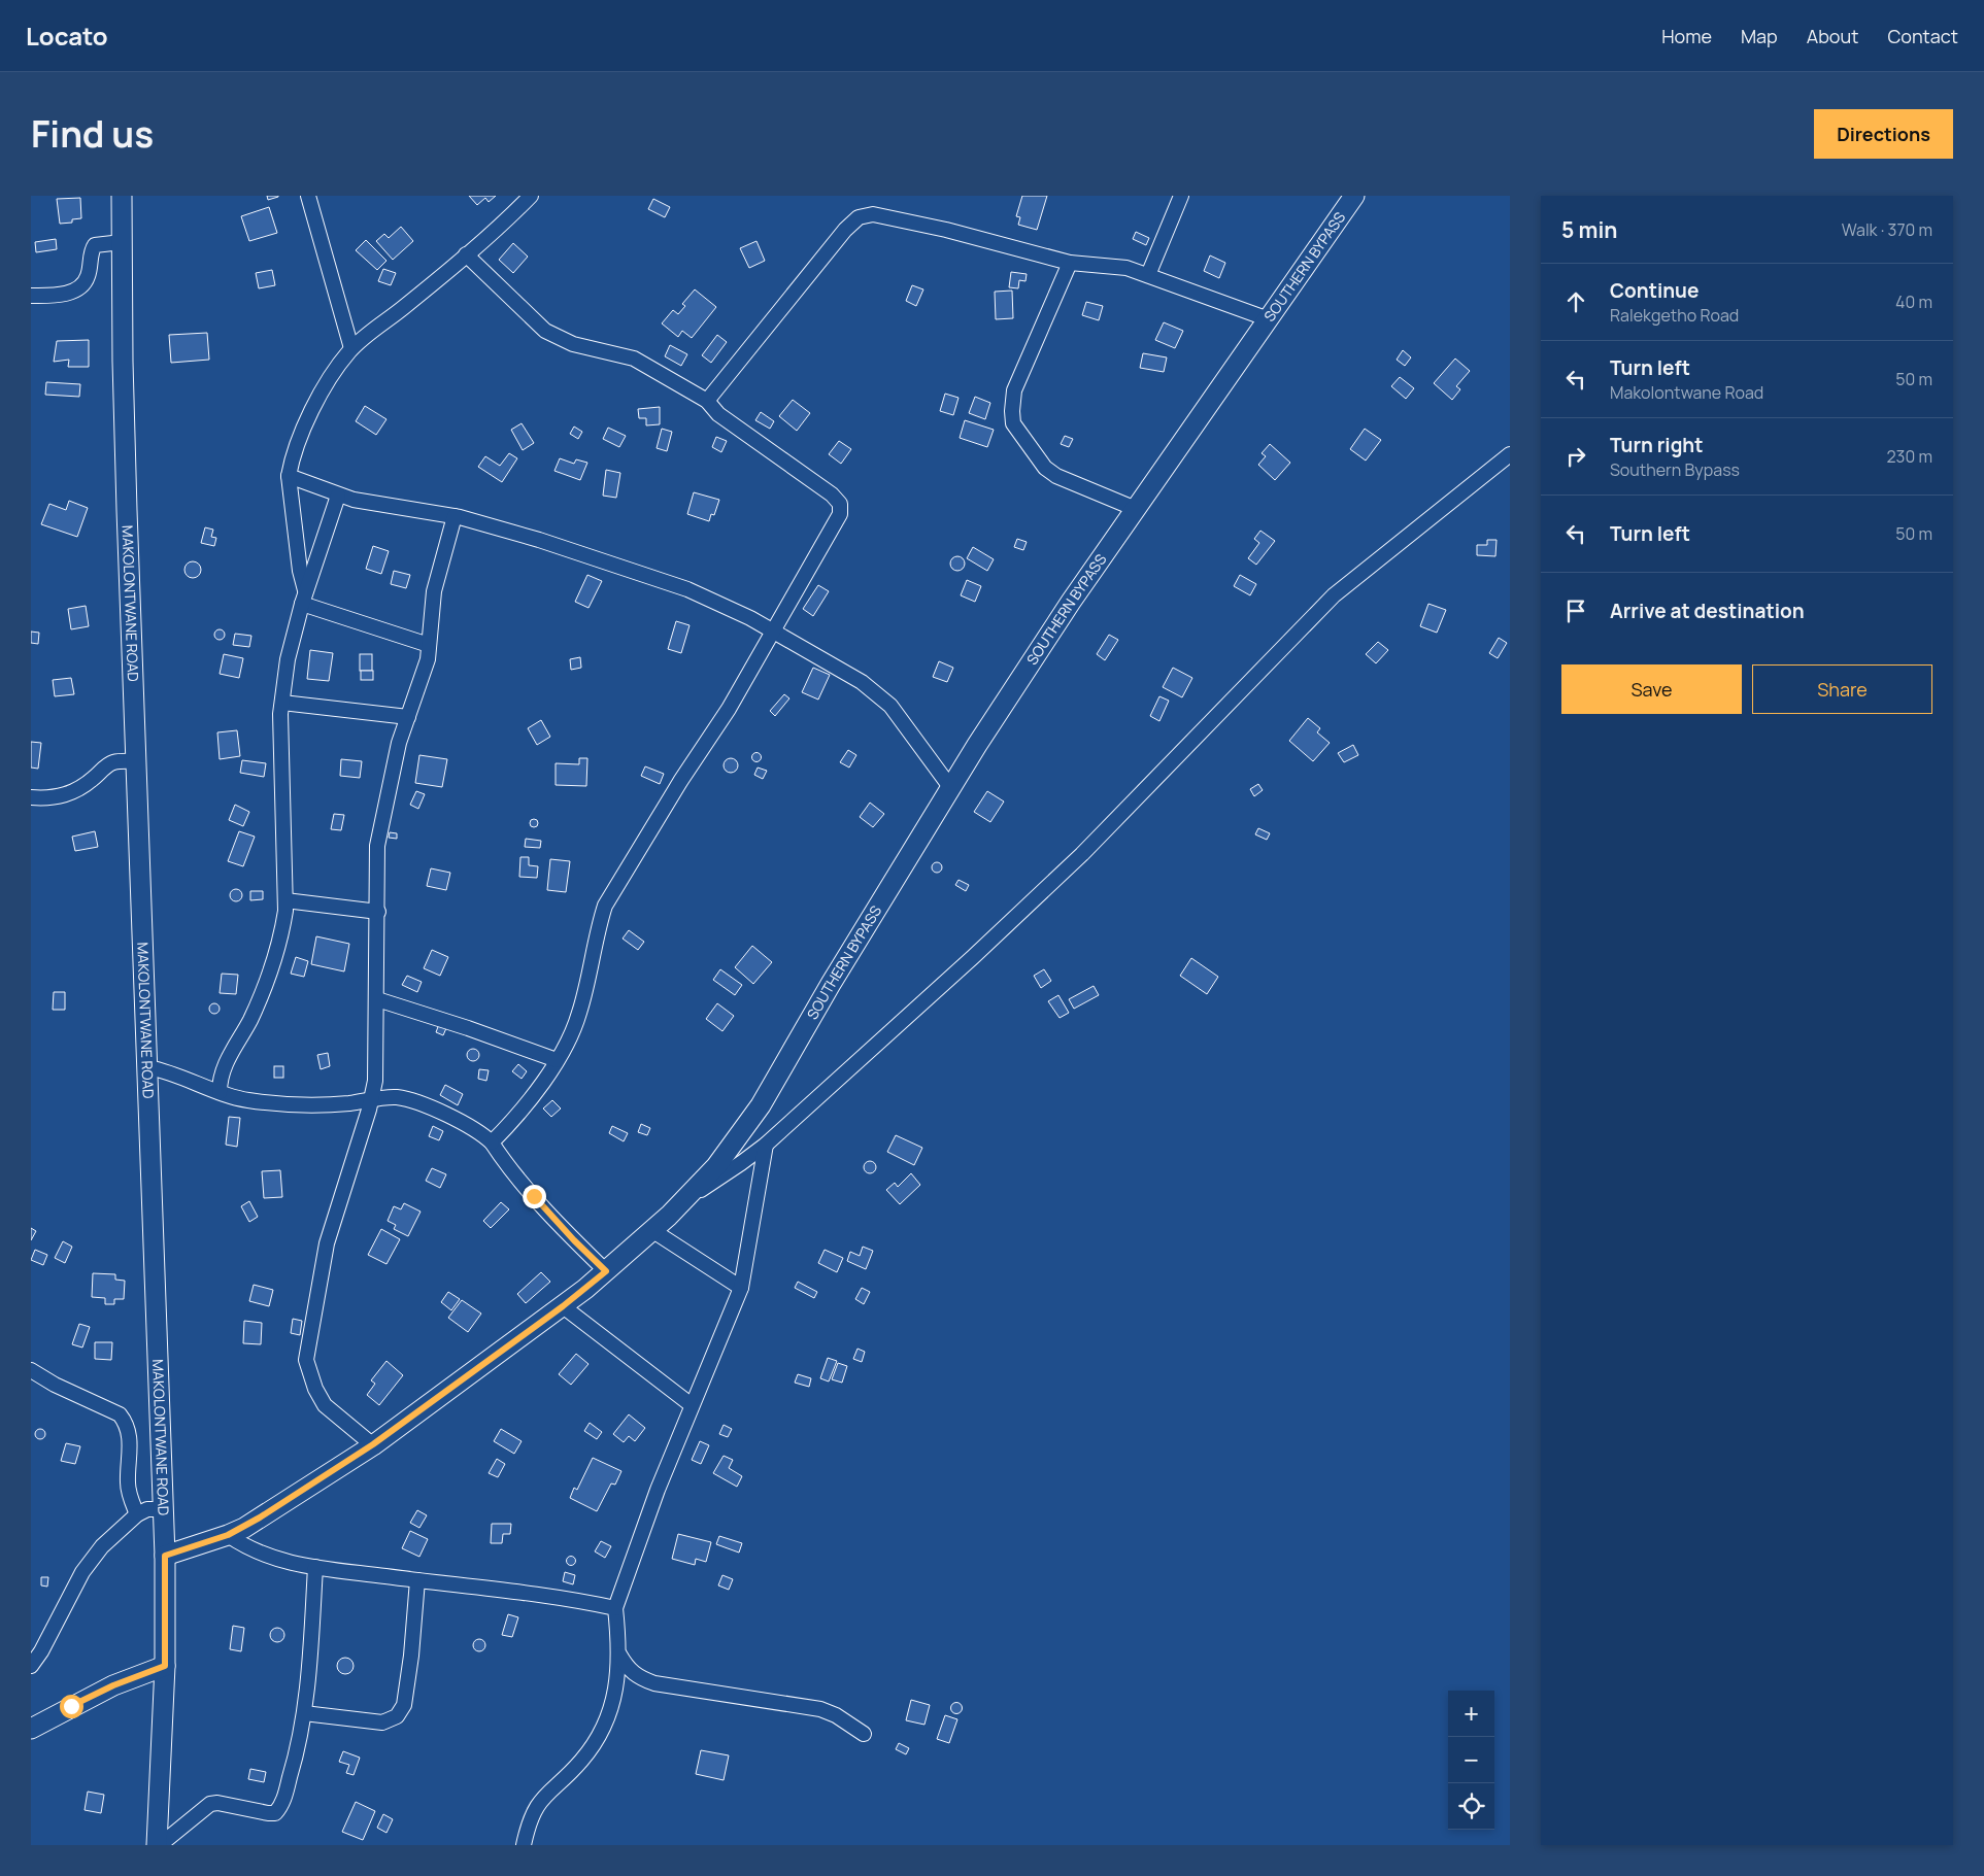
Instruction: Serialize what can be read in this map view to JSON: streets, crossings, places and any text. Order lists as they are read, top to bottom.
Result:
{
  "streets": {
    "street": ["SOUTHERN BYPASS", "MAKOLONTWANE ROAD"]
  },
  "crossings": [
    ["SOUTHERN BYPASS", "MAKOLONTWANE ROAD"]
  ],
  "page": {
    "header": "Locato",
    "nav": [
      "Home",
      "Map",
      "About",
      "Contact"
    ],
    "title": "Find us",
    "buttons": [
      "Directions",
      ["Save", "Share"]
    ],
    "heading": ["5 min", "Walk · 370 m"],
    "list": [
      ["Continue", "Ralekgetho Road", "40 m"],
      ["Turn left", "Makolontwane Road", "50 m"],
      ["Turn right", "Southern Bypass", "230 m"],
      ["Turn left", "50 m"],
      "Arrive at destination"
    ],
    "map_buttons": ["+", "−"]
  }
}
